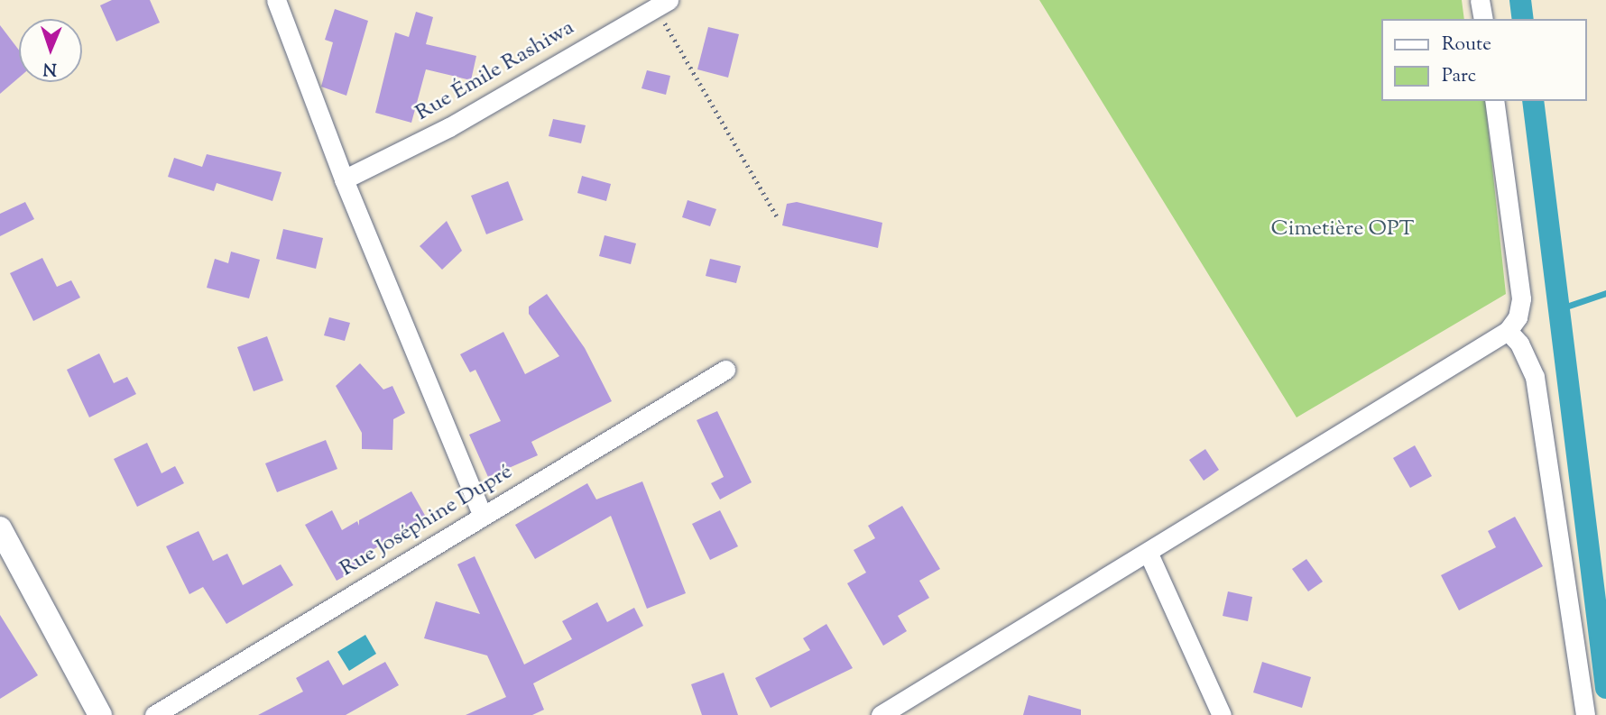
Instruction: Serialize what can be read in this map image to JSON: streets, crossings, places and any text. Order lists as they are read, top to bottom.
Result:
{
  "streets": {
    "street": ["Rue Émile Rashiwa", "Rue Joséphine Dupré"]
  },
  "parks": ["Cimetière OPT"],
  "legend": ["Route", "Parc"],
  "north": "bottom"
}
